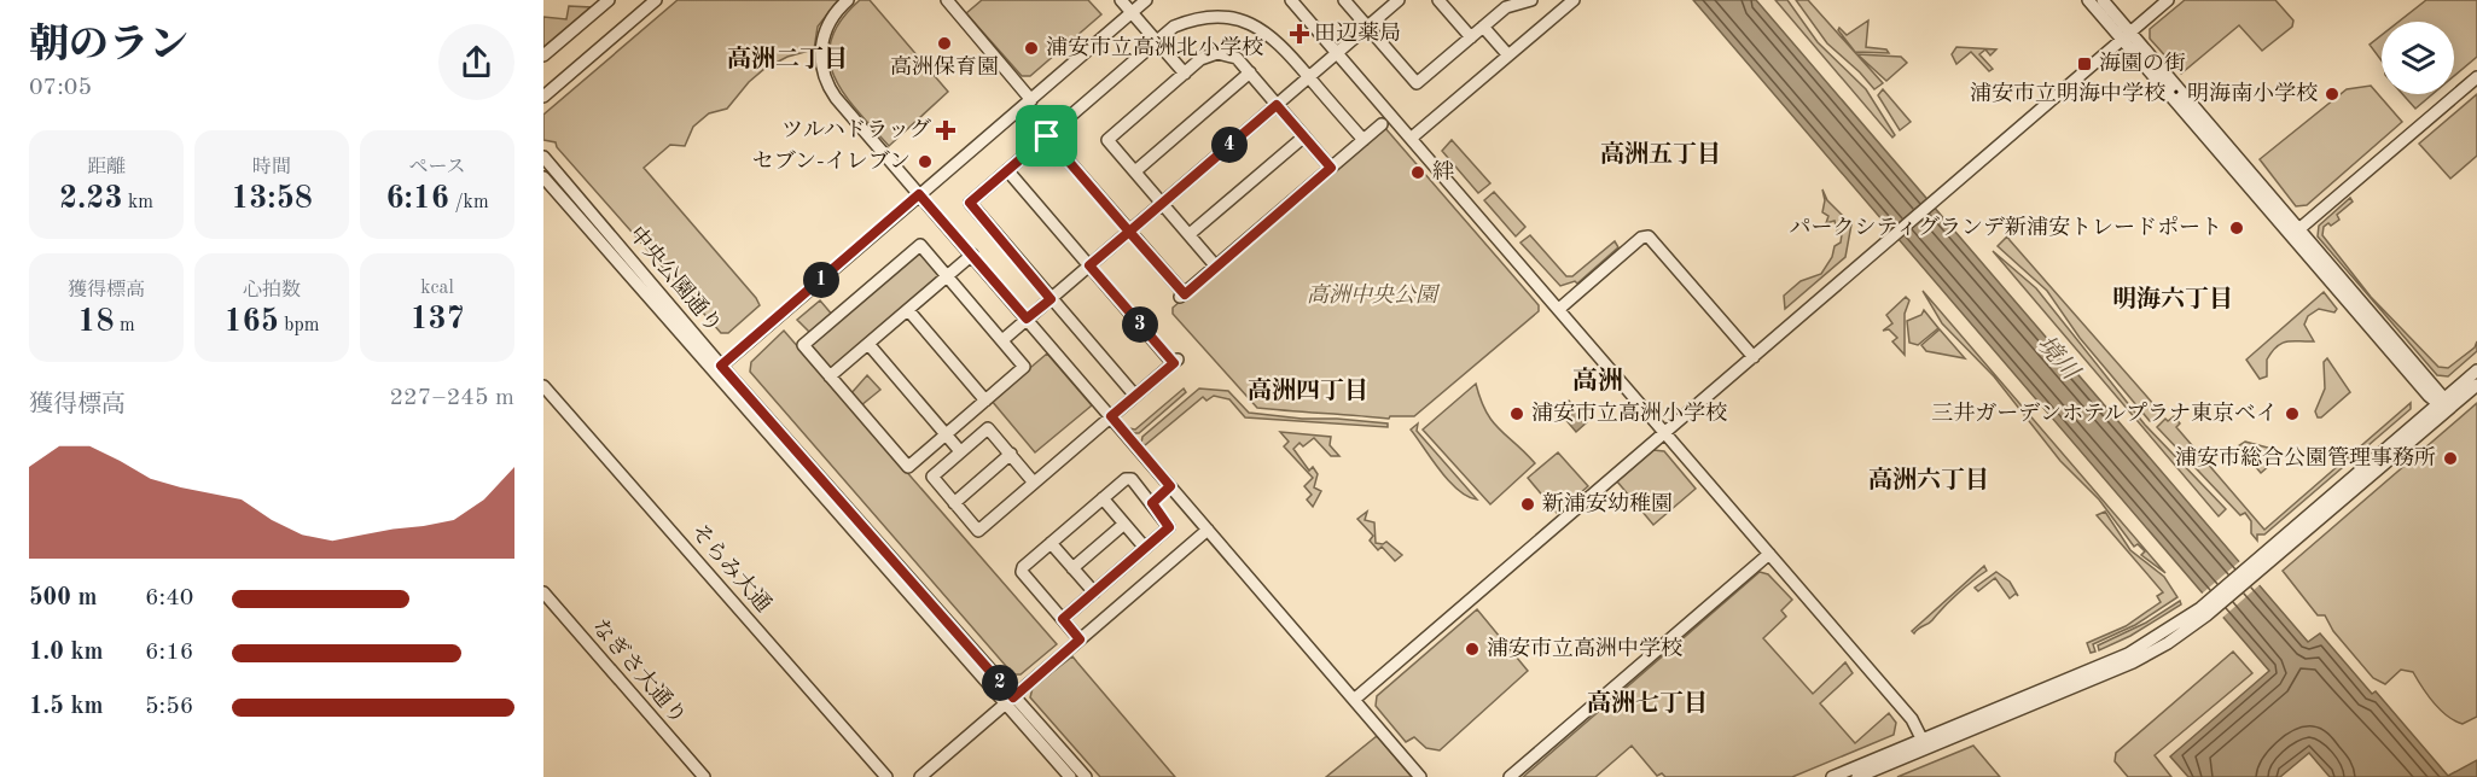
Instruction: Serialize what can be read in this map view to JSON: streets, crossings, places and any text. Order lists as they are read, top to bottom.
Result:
{
  "streets": {
    "street": ["中央公園通り", "そらみ大通", "なぎさ大通り"]
  },
  "districts": [
    "高洲二丁目",
    "高洲五丁目",
    "明海六丁目",
    "高洲",
    "高洲四丁目",
    "高洲六丁目",
    "高洲七丁目"
  ],
  "water": ["境川"],
  "parks": ["高洲中央公園"],
  "places": {
    "health": ["田辺薬局", "ツルハドラッグ"],
    "other": [
      "高洲保育園",
      "浦安市立高洲北小学校",
      "浦安市立明海中学校・明海南小学校",
      "セブン-イレブン",
      "絆",
      "パークシティグランデ新浦安トレードポート",
      "浦安市立高洲小学校",
      "三井ガーデンホテルプラナ東京ベイ",
      "浦安市総合公園管理事務所",
      "新浦安幼稚園",
      "浦安市立高洲中学校"
    ],
    "transit": ["海園の街"]
  },
  "page": {
    "heading": ["朝のラン", "07:05"],
    "stats": [
      ["距離", "2.23 km"],
      ["時間", "13:58"],
      ["ペース", "6:16 /km"],
      ["獲得標高", "18 m"],
      ["心拍数", "165 bpm"],
      ["kcal", "137"]
    ],
    "pins": [
      "4",
      "1",
      "3",
      "2"
    ],
    "chart": ["獲得標高", "227–245 m"],
    "list": [
      {
        "name": "500 m",
        "note": "6:40"
      },
      {
        "name": "1.0 km",
        "note": "6:16"
      },
      {
        "name": "1.5 km",
        "note": "5:56"
      }
    ]
  }
}
